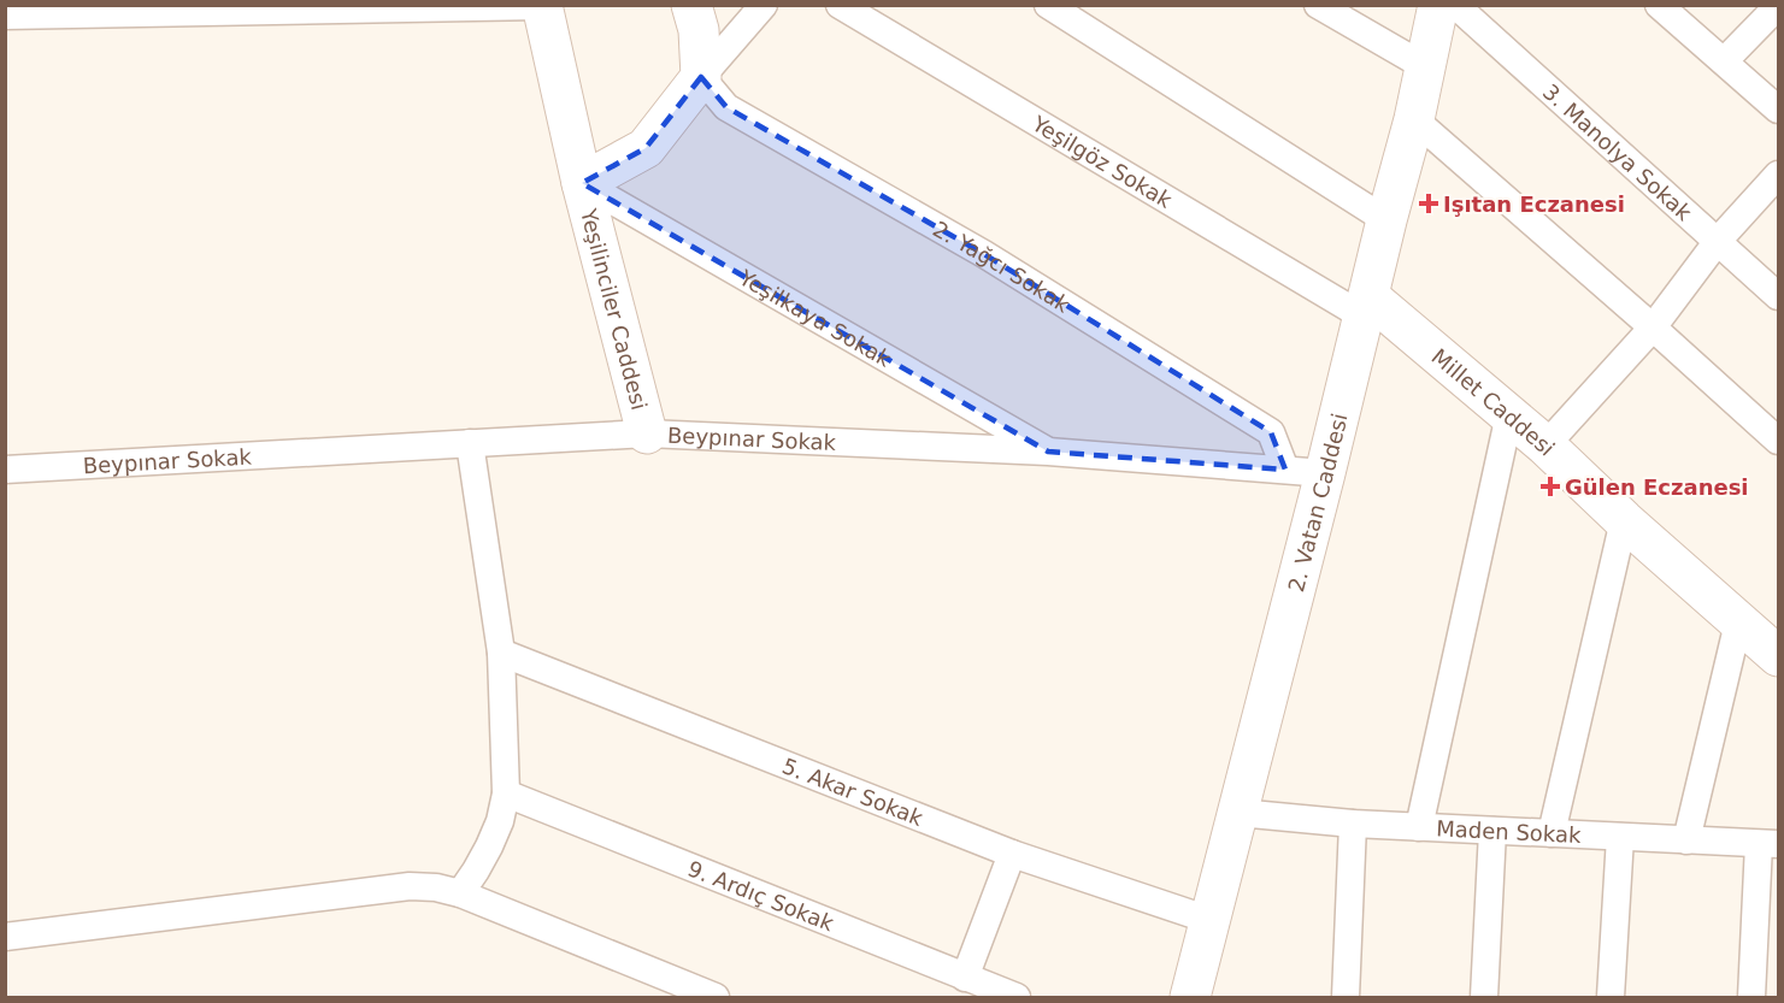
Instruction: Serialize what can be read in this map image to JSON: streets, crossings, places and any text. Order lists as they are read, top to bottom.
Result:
{
  "streets": {
    "main road": ["Yeşilinciler Caddesi", "Millet Caddesi", "2. Vatan Caddesi"],
    "street": [
      "3. Manolya Sokak",
      "Yeşilgöz Sokak",
      "2. Yağcı Sokak",
      "Yeşilkaya Sokak",
      "Beypınar Sokak",
      "5. Akar Sokak",
      "Maden Sokak",
      "9. Ardıç Sokak"
    ]
  },
  "crossings": [
    ["Yeşilgöz Sokak", "Millet Caddesi"],
    ["Yeşilgöz Sokak", "2. Vatan Caddesi"],
    ["2. Yağcı Sokak", "Yeşilinciler Caddesi"],
    ["2. Yağcı Sokak", "Beypınar Sokak"],
    ["Yeşilinciler Caddesi", "Yeşilkaya Sokak"],
    ["Yeşilinciler Caddesi", "Beypınar Sokak"],
    ["Yeşilkaya Sokak", "Beypınar Sokak"],
    ["Millet Caddesi", "2. Vatan Caddesi"],
    ["Beypınar Sokak", "2. Vatan Caddesi"],
    ["2. Vatan Caddesi", "5. Akar Sokak"],
    ["2. Vatan Caddesi", "Maden Sokak"]
  ],
  "places": {
    "health": ["Işıtan Eczanesi", "Gülen Eczanesi"]
  }
}
